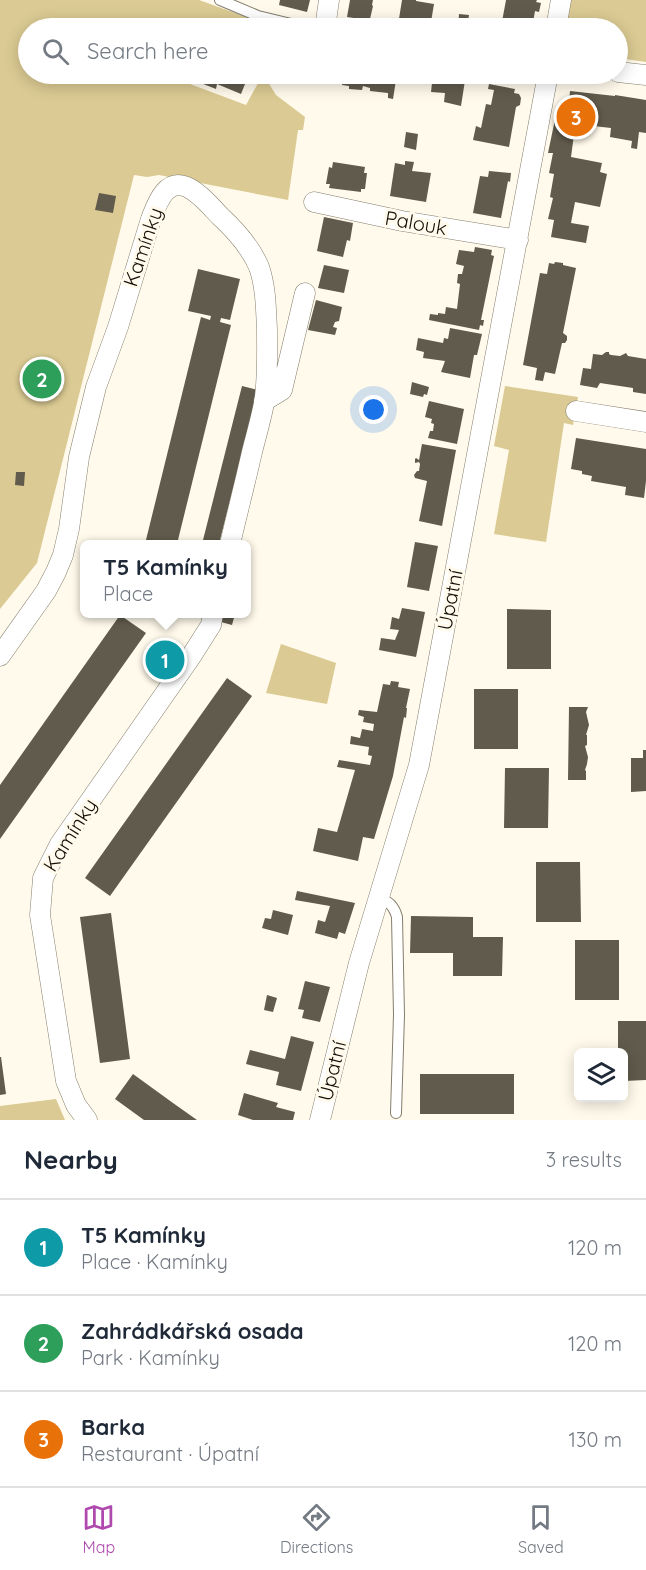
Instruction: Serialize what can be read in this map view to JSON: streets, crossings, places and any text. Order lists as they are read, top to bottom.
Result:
{
  "streets": {
    "street": ["Palouk", "Kamínky", "Úpatní"]
  },
  "crossings": [
    ["Palouk", "Úpatní"]
  ],
  "page": {
    "search": "Search here",
    "pins": ["3", "2", "1"],
    "popup": ["T5 Kamínky", "Place"],
    "heading": ["Nearby", "3 results"],
    "list": [
      {
        "mark": "1",
        "name": "T5 Kamínky",
        "note": "Place · Kamínky",
        "value": "120 m"
      },
      {
        "mark": "2",
        "name": "Zahrádkářská osada",
        "note": "Park · Kamínky",
        "value": "120 m"
      },
      {
        "mark": "3",
        "name": "Barka",
        "note": "Restaurant · Úpatní",
        "value": "130 m"
      }
    ],
    "nav": ["Map", "Directions", "Saved"]
  }
}
